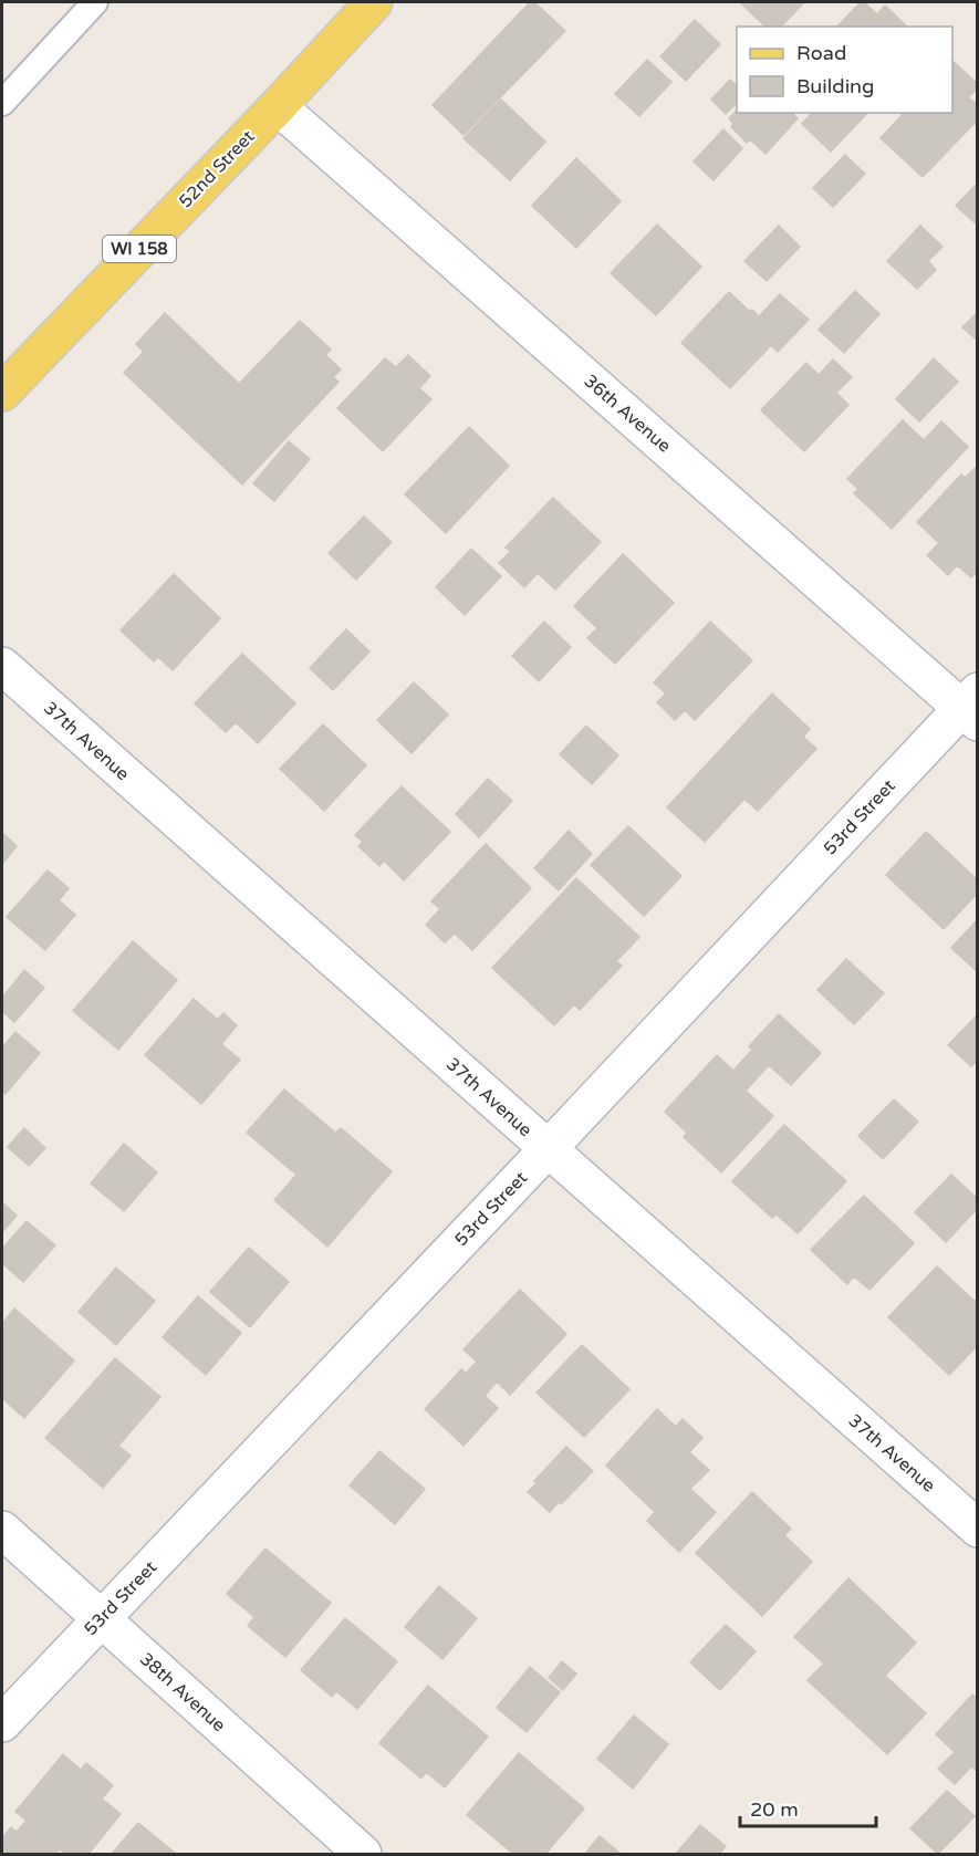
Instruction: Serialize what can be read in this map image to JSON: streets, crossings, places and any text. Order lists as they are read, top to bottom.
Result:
{
  "streets": {
    "main road": ["52nd Street", "WI 158"],
    "street": [
      "36th Avenue",
      "37th Avenue",
      "53rd Street",
      "38th Avenue"
    ]
  },
  "crossings": [
    ["52nd Street", "36th Avenue"],
    ["36th Avenue", "53rd Street"],
    ["37th Avenue", "53rd Street"],
    ["53rd Street", "38th Avenue"]
  ],
  "legend": ["Road", "Building"],
  "scale_bar": "20 m"
}
